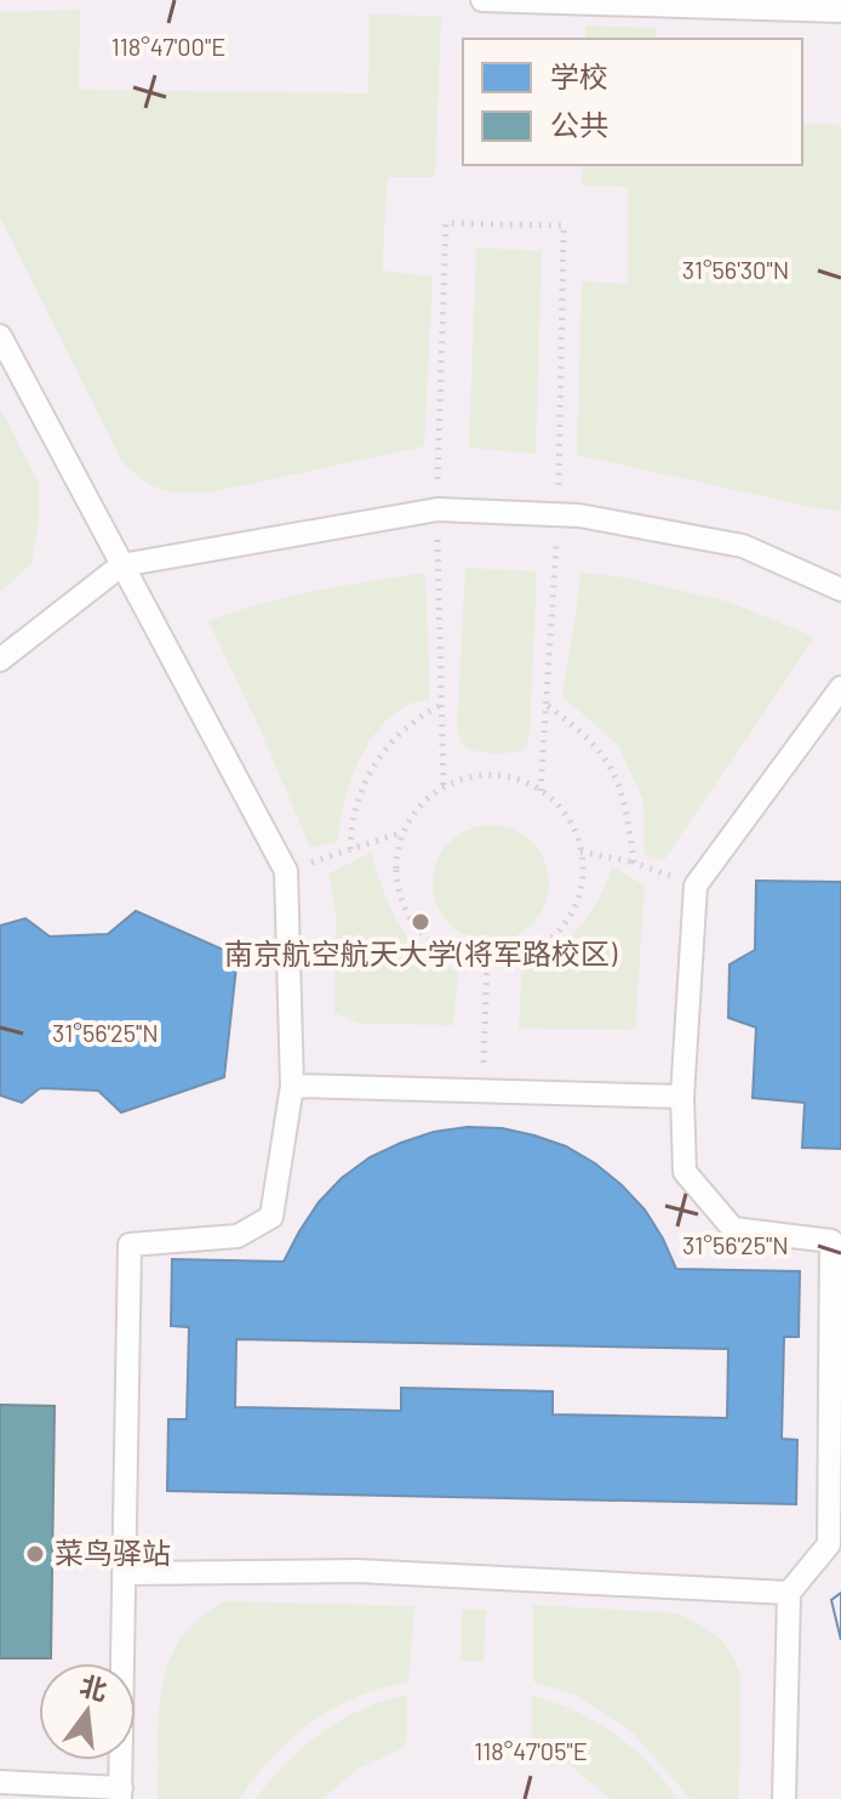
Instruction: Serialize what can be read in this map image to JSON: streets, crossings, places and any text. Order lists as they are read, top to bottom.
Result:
{
  "places": ["南京航空航天大学(将军路校区)", "菜鸟驿站"],
  "legend": ["学校", "公共"],
  "north": "top",
  "coordinates": [
    "118°47'00\"E",
    "31°56'30\"N",
    "31°56'25\"N",
    "118°47'05\"E"
  ]
}
